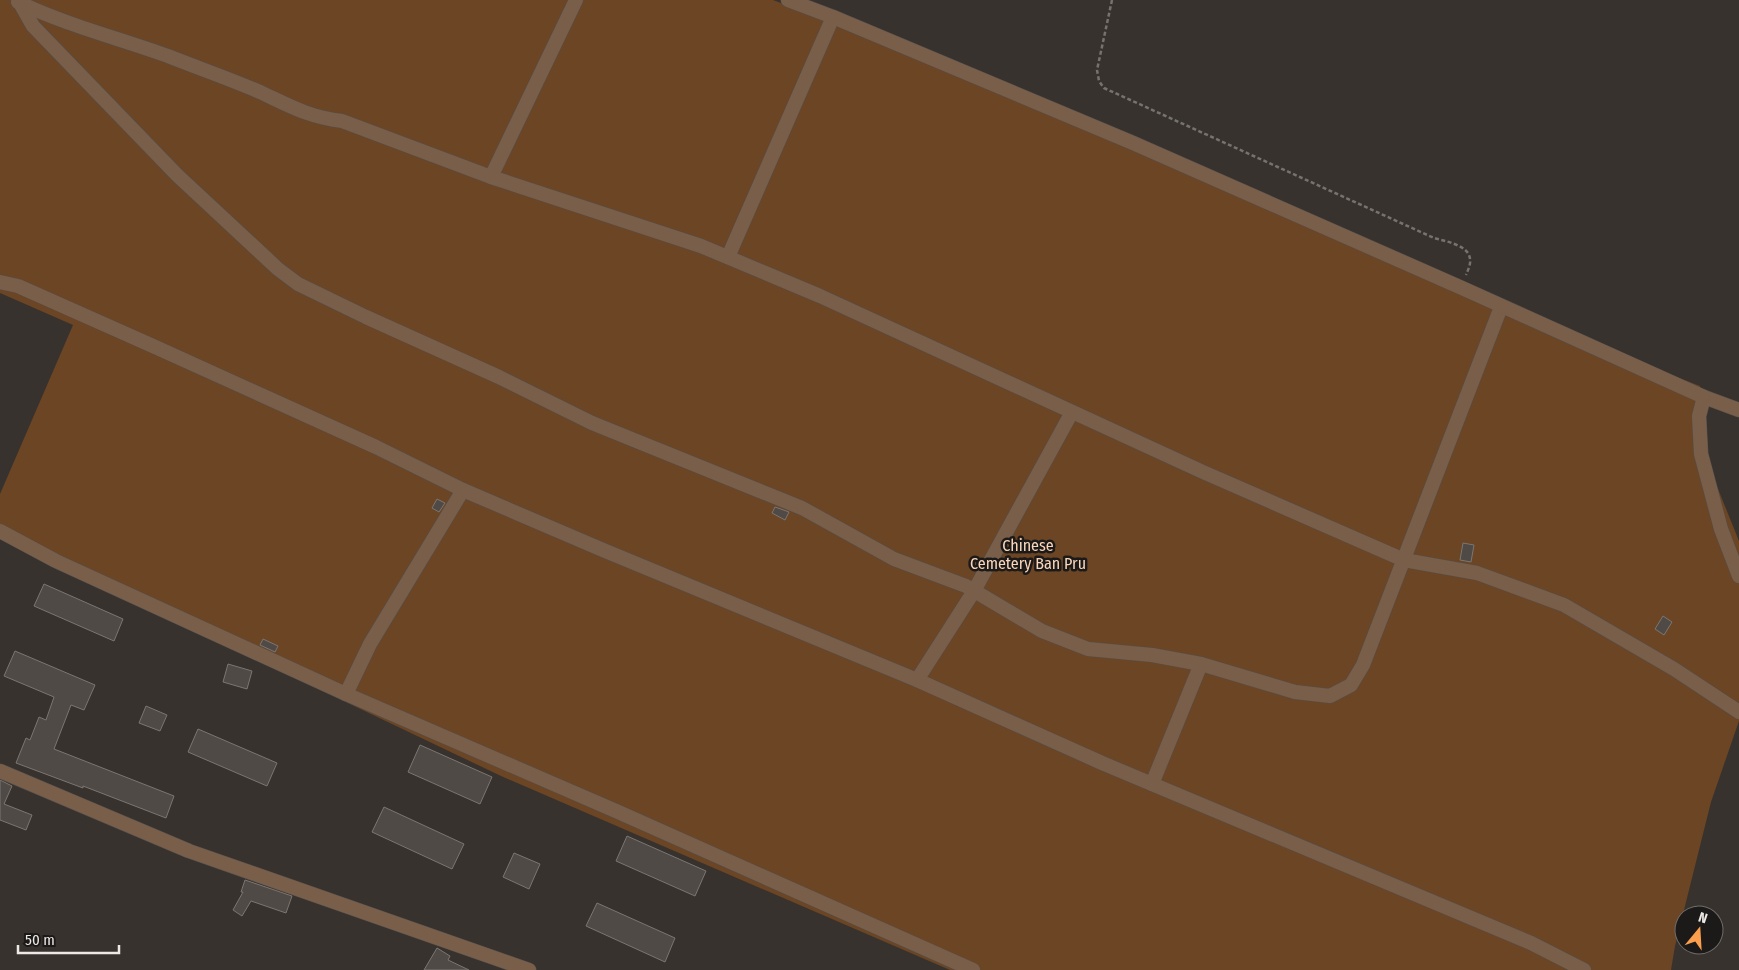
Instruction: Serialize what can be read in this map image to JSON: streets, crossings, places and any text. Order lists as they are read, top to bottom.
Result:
{
  "parks": ["Chinese Cemetery Ban Pru"],
  "scale_bar": "50 m",
  "north": "top"
}
